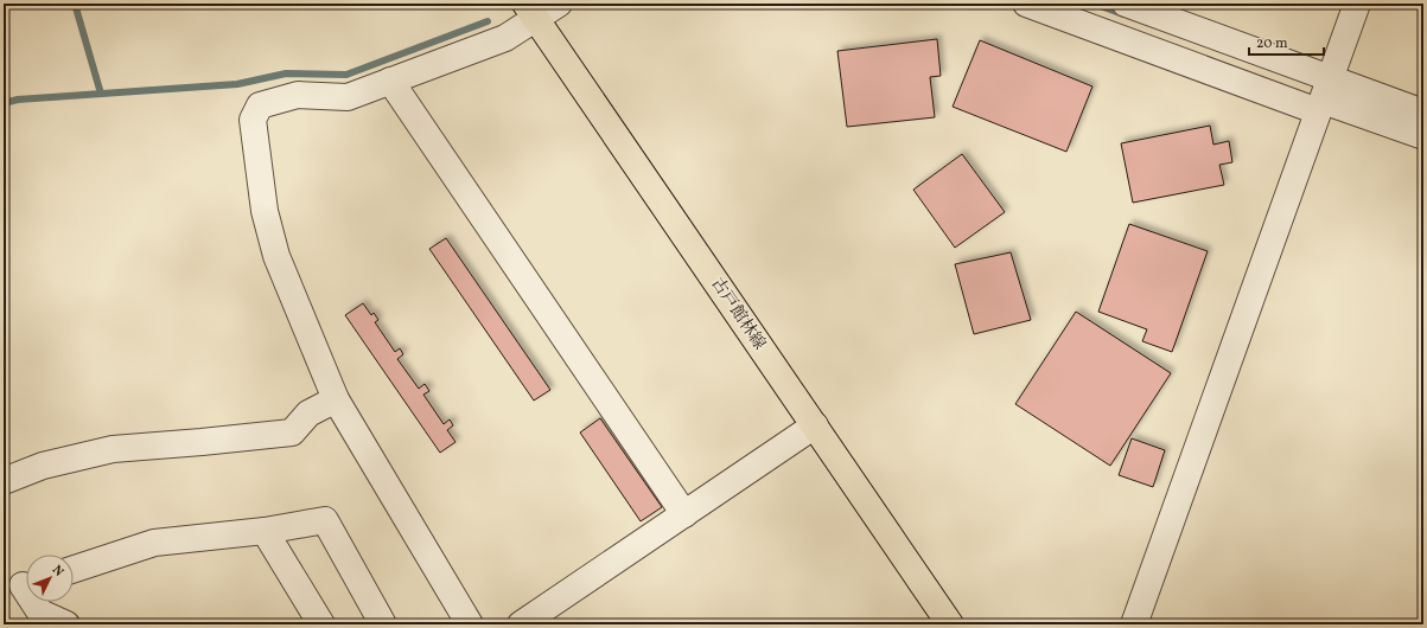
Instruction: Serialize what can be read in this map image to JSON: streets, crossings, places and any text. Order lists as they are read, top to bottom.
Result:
{
  "streets": {
    "main road": ["古戸館林線"]
  },
  "scale_bar": "20 m",
  "north": "top right"
}
